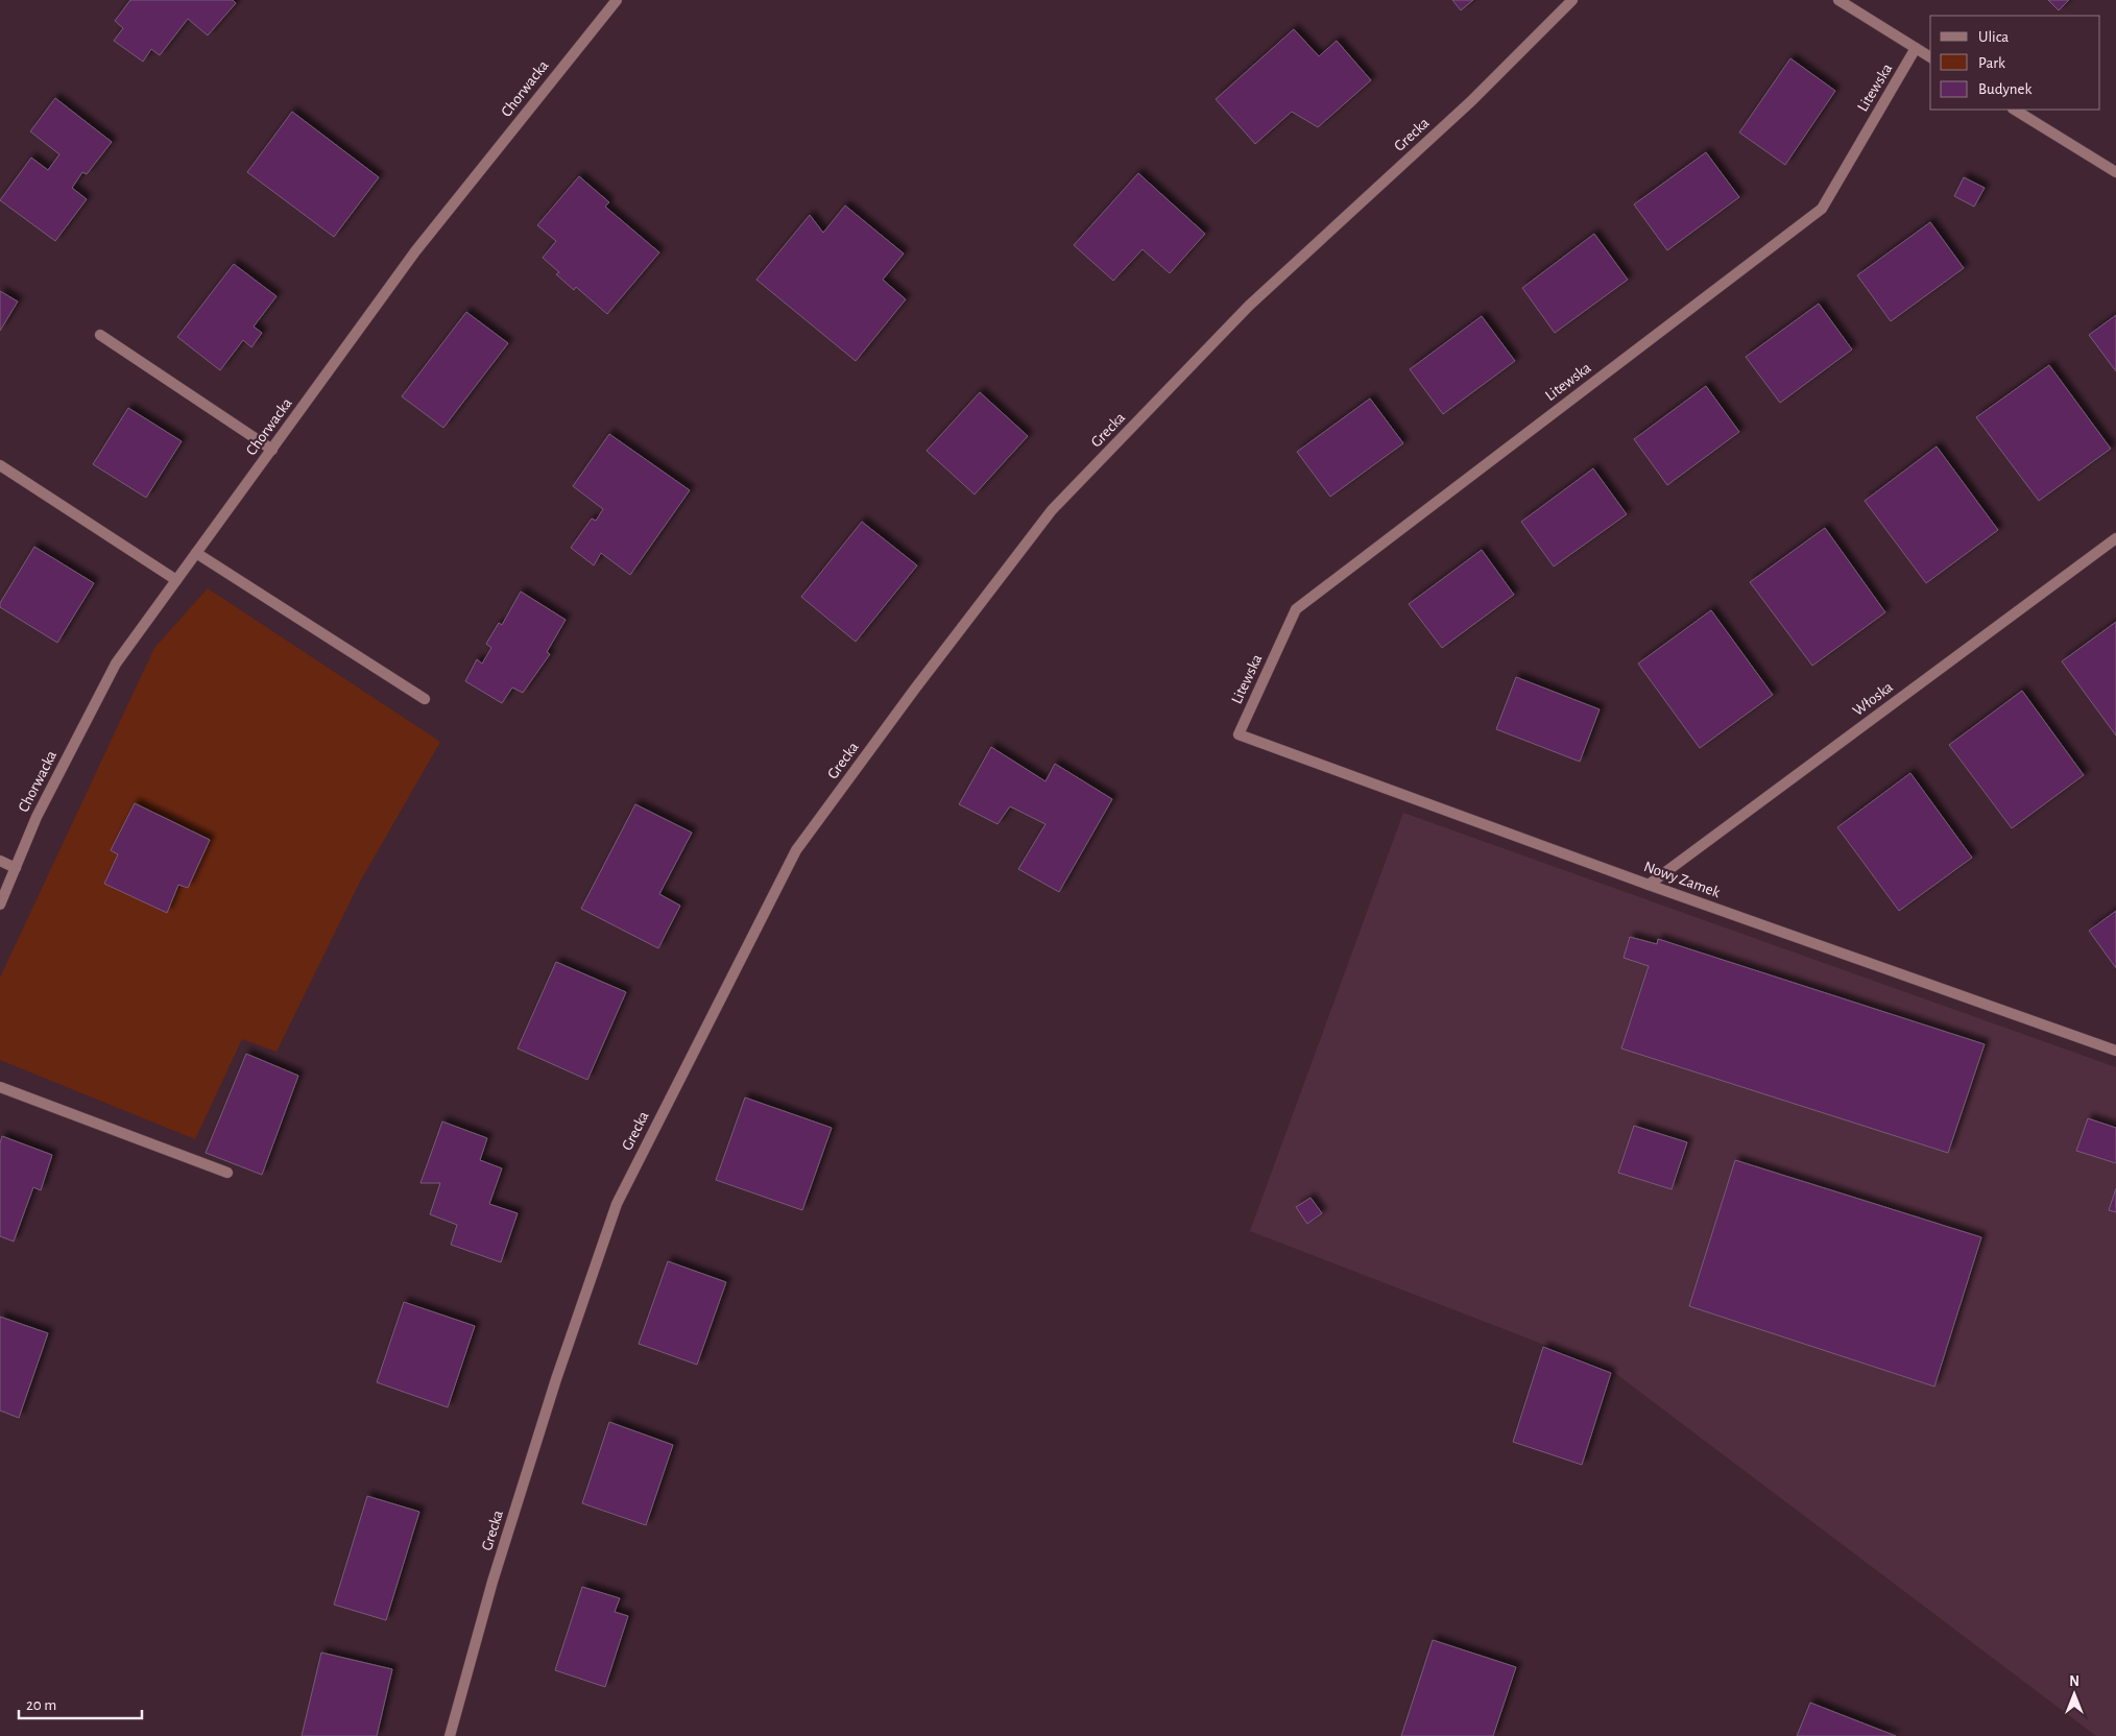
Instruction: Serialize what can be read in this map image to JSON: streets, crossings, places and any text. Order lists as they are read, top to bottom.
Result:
{
  "streets": {
    "street": [
      "Litewska",
      "Chorwacka",
      "Grecka",
      "Włoska",
      "Nowy Zamek"
    ]
  },
  "crossings": [
    ["Litewska", "Nowy Zamek"],
    ["Włoska", "Nowy Zamek"]
  ],
  "legend": ["Ulica", "Park", "Budynek"],
  "scale_bar": "20 m",
  "north": "top"
}
